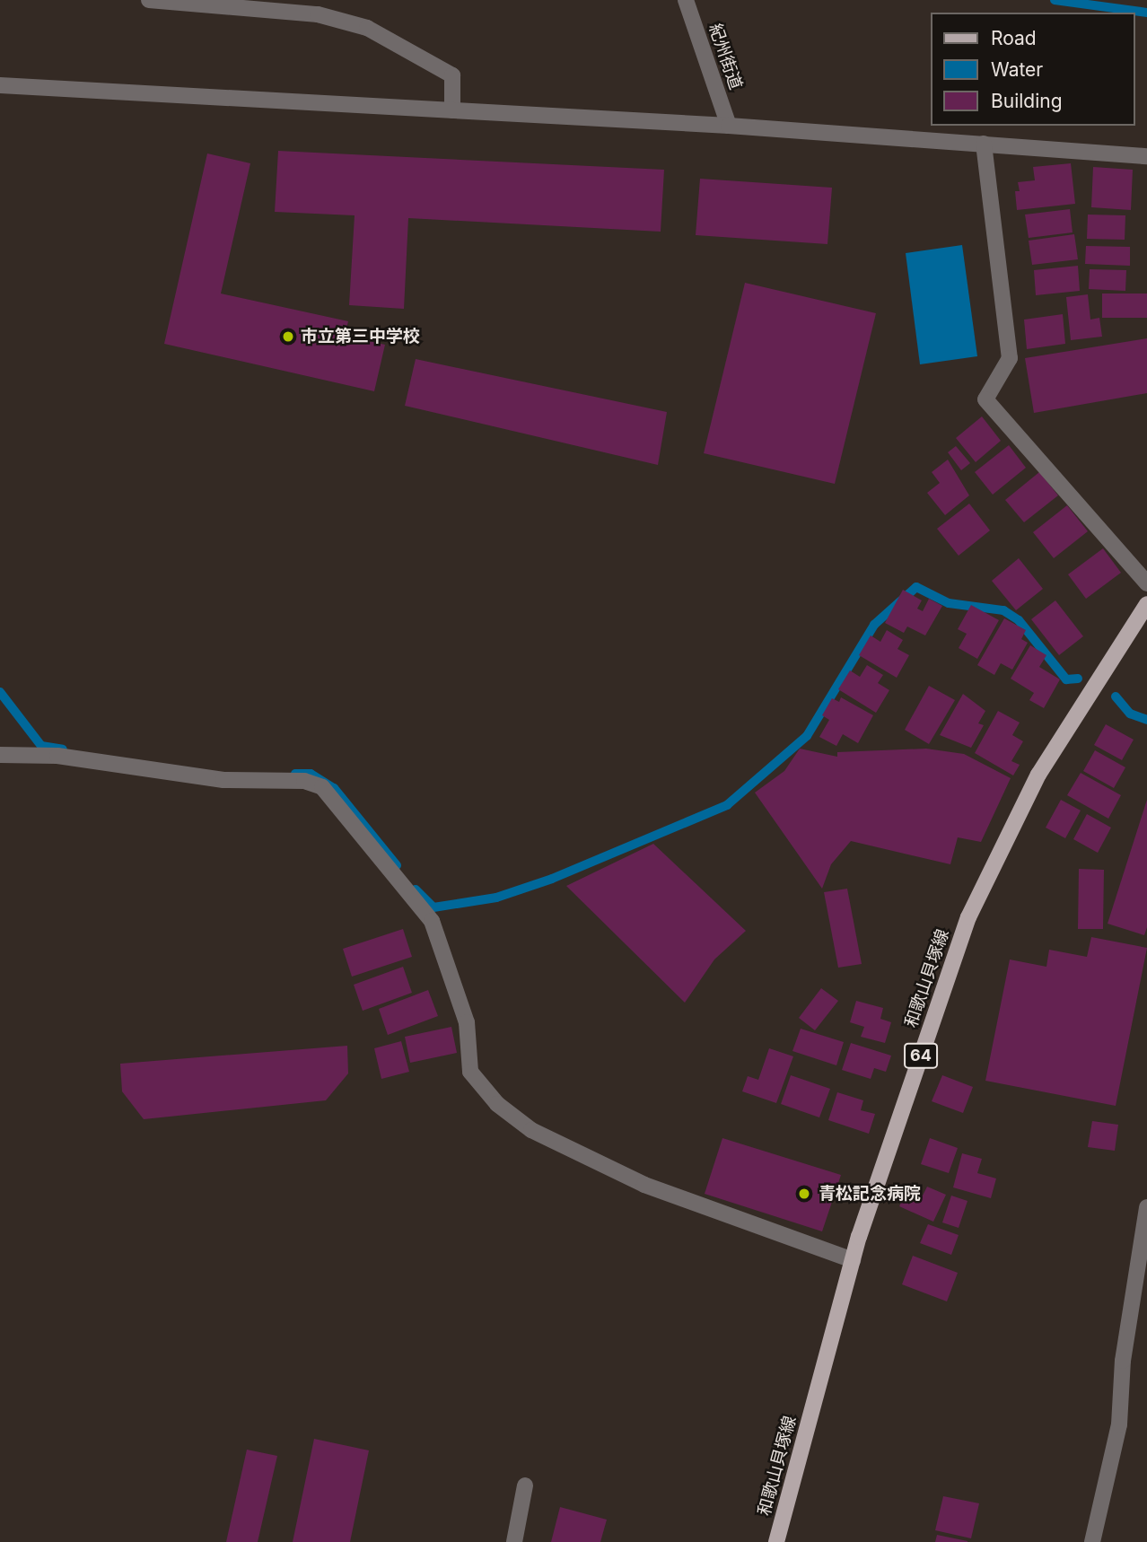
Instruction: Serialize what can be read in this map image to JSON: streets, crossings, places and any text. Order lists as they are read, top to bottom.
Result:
{
  "streets": {
    "main road": ["和歌山貝塚線", "64"],
    "street": ["紀州街道"]
  },
  "places": ["市立第三中学校", "青松記念病院"],
  "legend": ["Road", "Water", "Building"]
}
